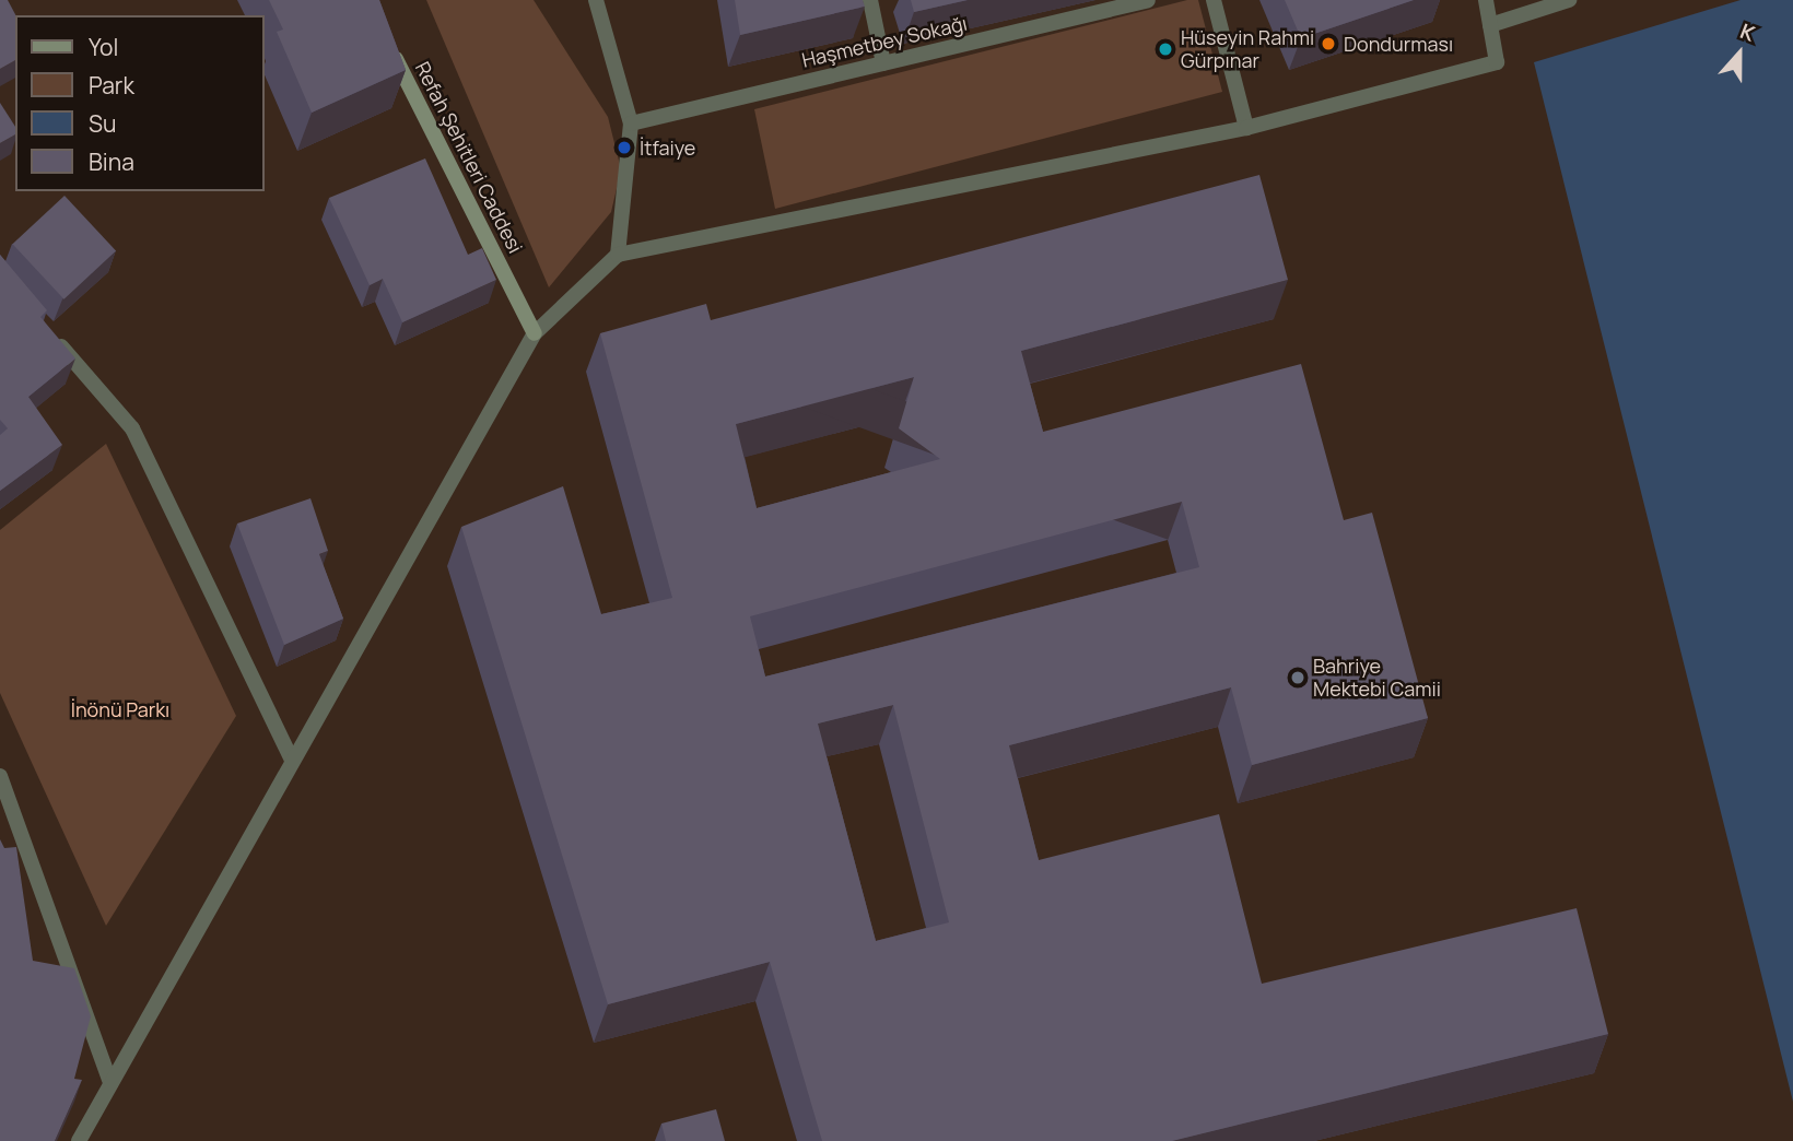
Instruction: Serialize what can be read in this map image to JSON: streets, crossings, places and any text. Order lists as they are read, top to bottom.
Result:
{
  "streets": {
    "street": ["Haşmetbey Sokağı", "Refah Şehitleri Caddesi"]
  },
  "parks": ["İnönü Parkı"],
  "places": [
    "Dondurması",
    "Hüseyin Rahmi Gürpınar",
    "İtfaiye",
    "Bahriye Mektebi Camii"
  ],
  "legend": [
    "Yol",
    "Park",
    "Su",
    "Bina"
  ],
  "north": "top"
}
